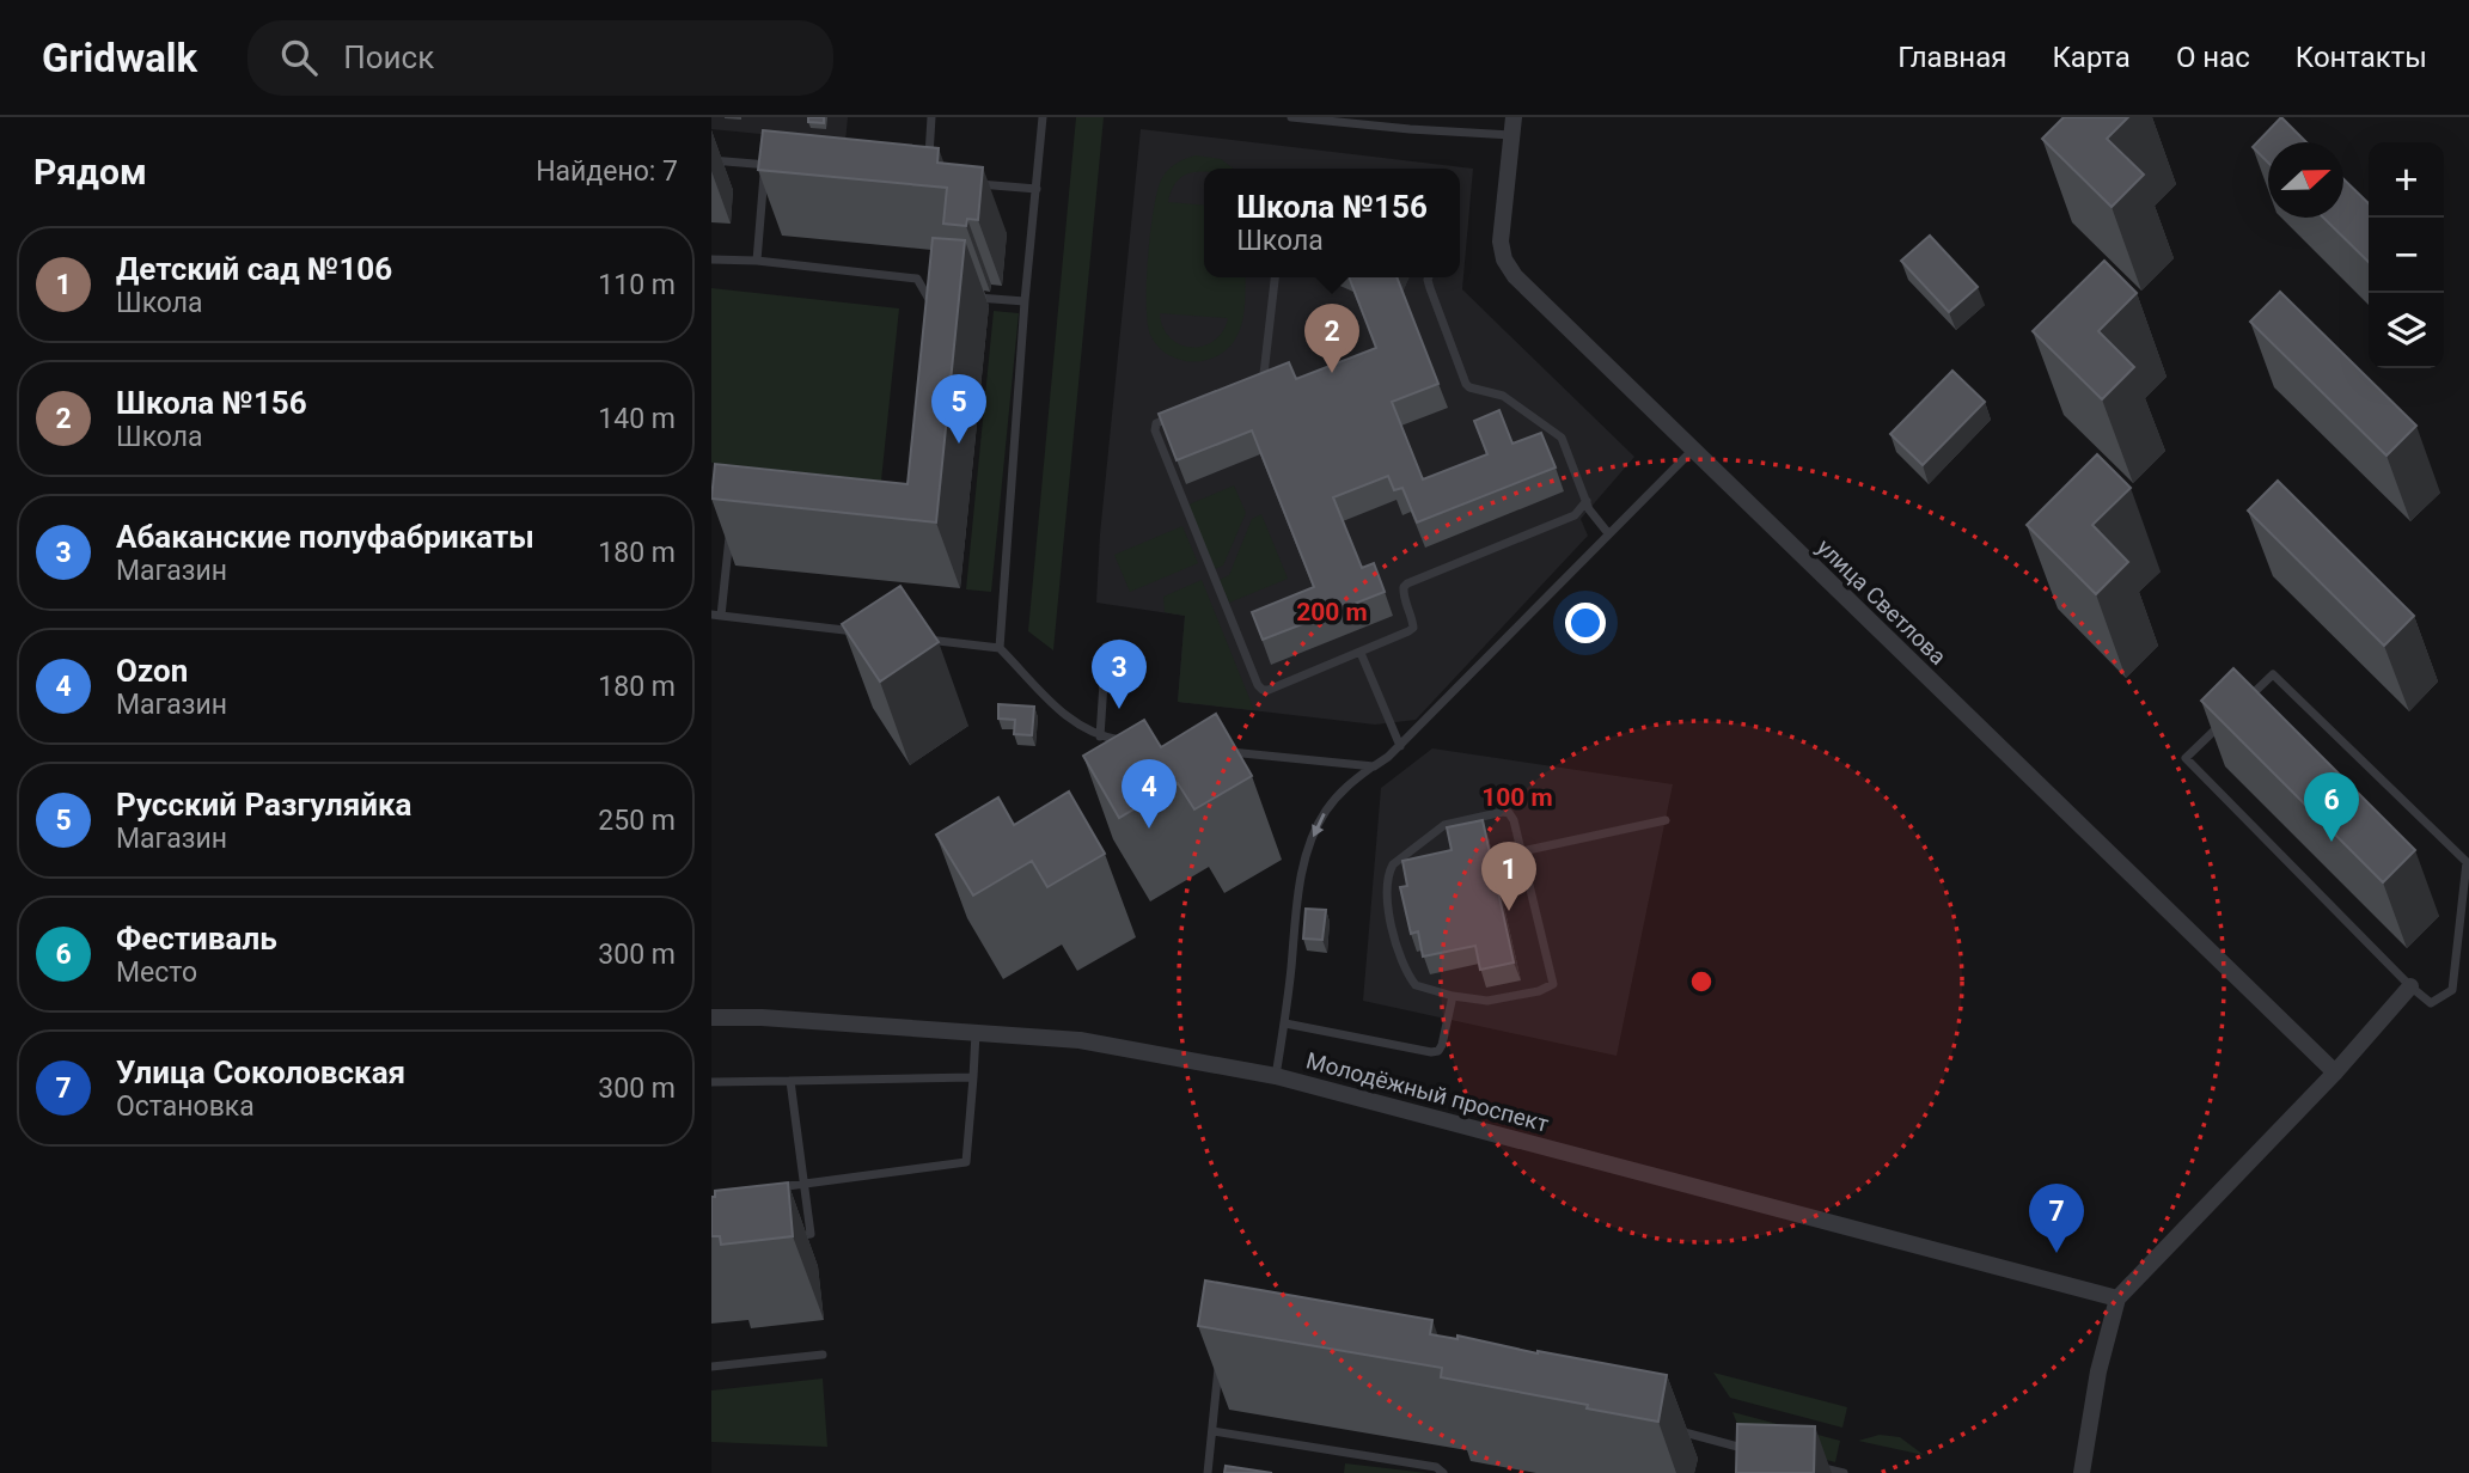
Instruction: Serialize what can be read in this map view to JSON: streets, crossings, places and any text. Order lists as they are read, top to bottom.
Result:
{
  "streets": {
    "street": ["улица Светлова", "Молодёжный проспект"]
  },
  "north": "right",
  "page": {
    "header": "Gridwalk",
    "search": "Поиск",
    "nav": [
      "Главная",
      "Карта",
      "О нас",
      "Контакты"
    ],
    "heading": ["Рядом", "Найдено: 7"],
    "map_buttons": ["+", "−"],
    "popup": ["Школа №156", "Школа"],
    "list": [
      {
        "mark": "1",
        "name": "Детский сад №106",
        "note": "Школа",
        "value": "110 m"
      },
      {
        "mark": "2",
        "name": "Школа №156",
        "note": "Школа",
        "value": "140 m"
      },
      {
        "mark": "3",
        "name": "Абаканские полуфабрикаты",
        "note": "Магазин",
        "value": "180 m"
      },
      {
        "mark": "4",
        "name": "Ozon",
        "note": "Магазин",
        "value": "180 m"
      },
      {
        "mark": "5",
        "name": "Русский Разгуляйка",
        "note": "Магазин",
        "value": "250 m"
      },
      {
        "mark": "6",
        "name": "Фестиваль",
        "note": "Место",
        "value": "300 m"
      },
      {
        "mark": "7",
        "name": "Улица Соколовская",
        "note": "Остановка",
        "value": "300 m"
      }
    ],
    "pins": [
      "2",
      "5",
      "3",
      "4",
      "6",
      "1",
      "7"
    ]
  },
  "rings": ["200 m", "100 m"]
}
